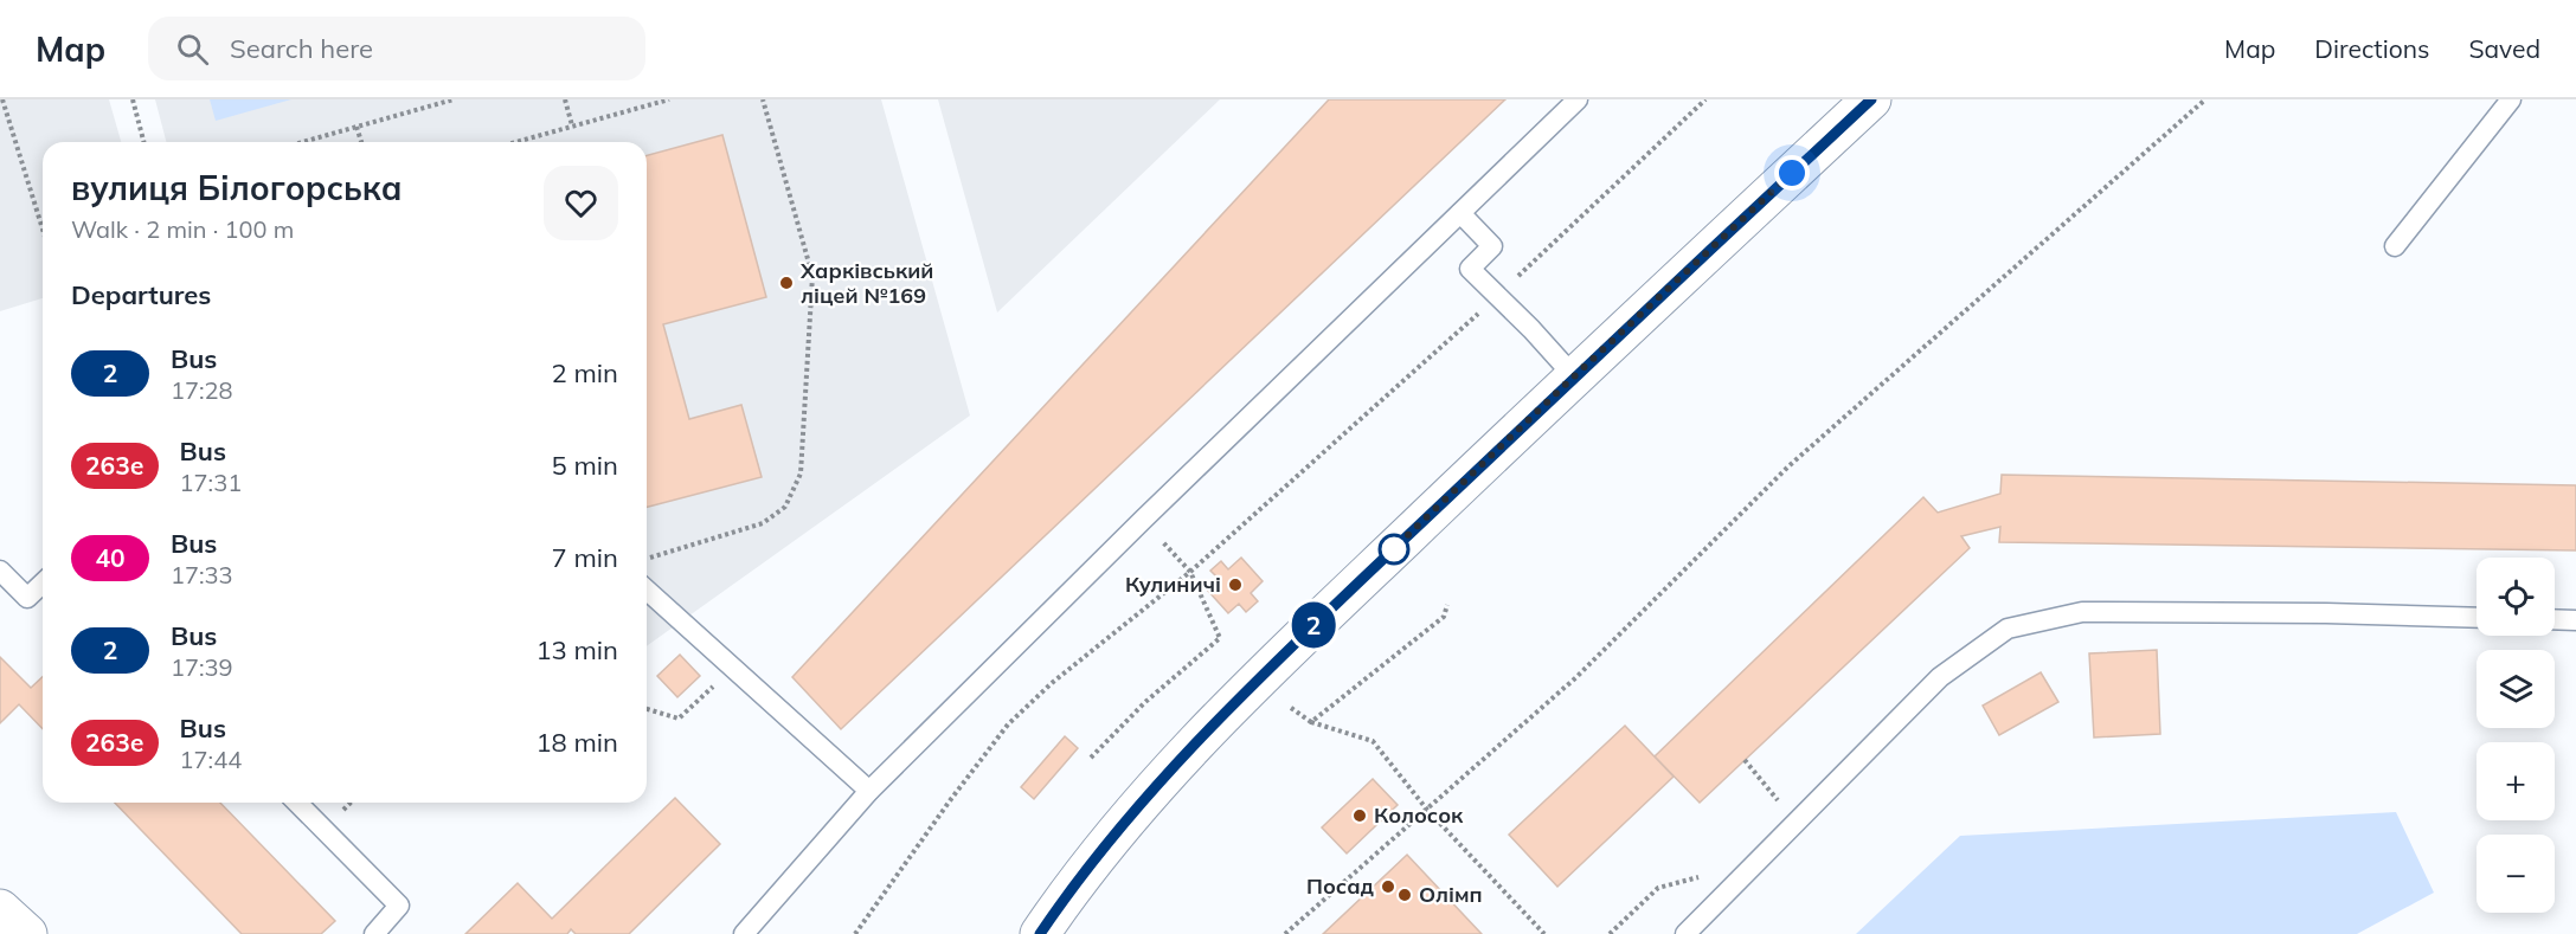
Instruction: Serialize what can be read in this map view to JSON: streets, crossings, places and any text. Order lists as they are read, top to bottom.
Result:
{
  "places": [
    "Харківський ліцей №169",
    "Кулиничі",
    "Колосок",
    "Посад",
    "Олімп"
  ],
  "lines": ["bus line 2"],
  "page": {
    "header": "Map",
    "search": "Search here",
    "nav": ["Map", "Directions", "Saved"],
    "on_map": "2",
    "heading": [
      ["вулиця Білогорська", "Walk · 2 min · 100 m"],
      "Departures"
    ],
    "list": [
      {
        "mark": "2",
        "name": "Bus",
        "note": "17:28",
        "value": "2 min"
      },
      {
        "mark": "263е",
        "name": "Bus",
        "note": "17:31",
        "value": "5 min"
      },
      {
        "mark": "40",
        "name": "Bus",
        "note": "17:33",
        "value": "7 min"
      },
      {
        "mark": "2",
        "name": "Bus",
        "note": "17:39",
        "value": "13 min"
      },
      {
        "mark": "263е",
        "name": "Bus",
        "note": "17:44",
        "value": "18 min"
      }
    ],
    "map_buttons": ["+", "−"]
  }
}
